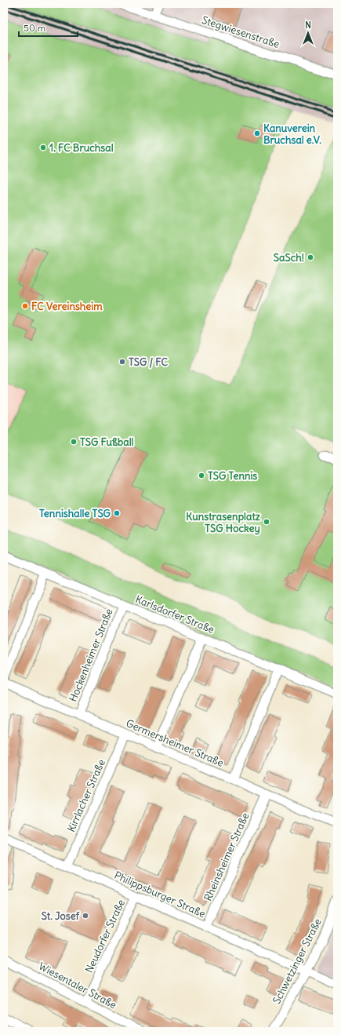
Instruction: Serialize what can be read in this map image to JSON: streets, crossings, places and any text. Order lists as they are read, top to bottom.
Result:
{
  "streets": {
    "street": [
      "Stegwiesenstraße",
      "Karlsdorfer Straße",
      "Hockenheimer Straße",
      "Germersheimer Straße",
      "Kirrlacher Straße",
      "Rheinsheimer Straße",
      "Philippsburger Straße",
      "Neudorfer Straße",
      "Schwetzinger Straße",
      "Wiesentaler Straße"
    ]
  },
  "crossings": [
    ["Karlsdorfer Straße", "Hockenheimer Straße"],
    ["Hockenheimer Straße", "Germersheimer Straße"],
    ["Germersheimer Straße", "Kirrlacher Straße"],
    ["Germersheimer Straße", "Rheinsheimer Straße"],
    ["Kirrlacher Straße", "Philippsburger Straße"],
    ["Rheinsheimer Straße", "Philippsburger Straße"],
    ["Philippsburger Straße", "Neudorfer Straße"],
    ["Philippsburger Straße", "Schwetzinger Straße"],
    ["Neudorfer Straße", "Wiesentaler Straße"]
  ],
  "places": [
    "Kanuverein Bruchsal e.V.",
    "1. FC Bruchsal",
    "SaSch!",
    "FC Vereinsheim",
    "TSG / FC",
    "TSG Fußball",
    "TSG Tennis",
    "Tennishalle TSG",
    "Kunstrasenplatz TSG Hockey",
    "St. Josef"
  ],
  "scale_bar": "50 m",
  "north": "top"
}
